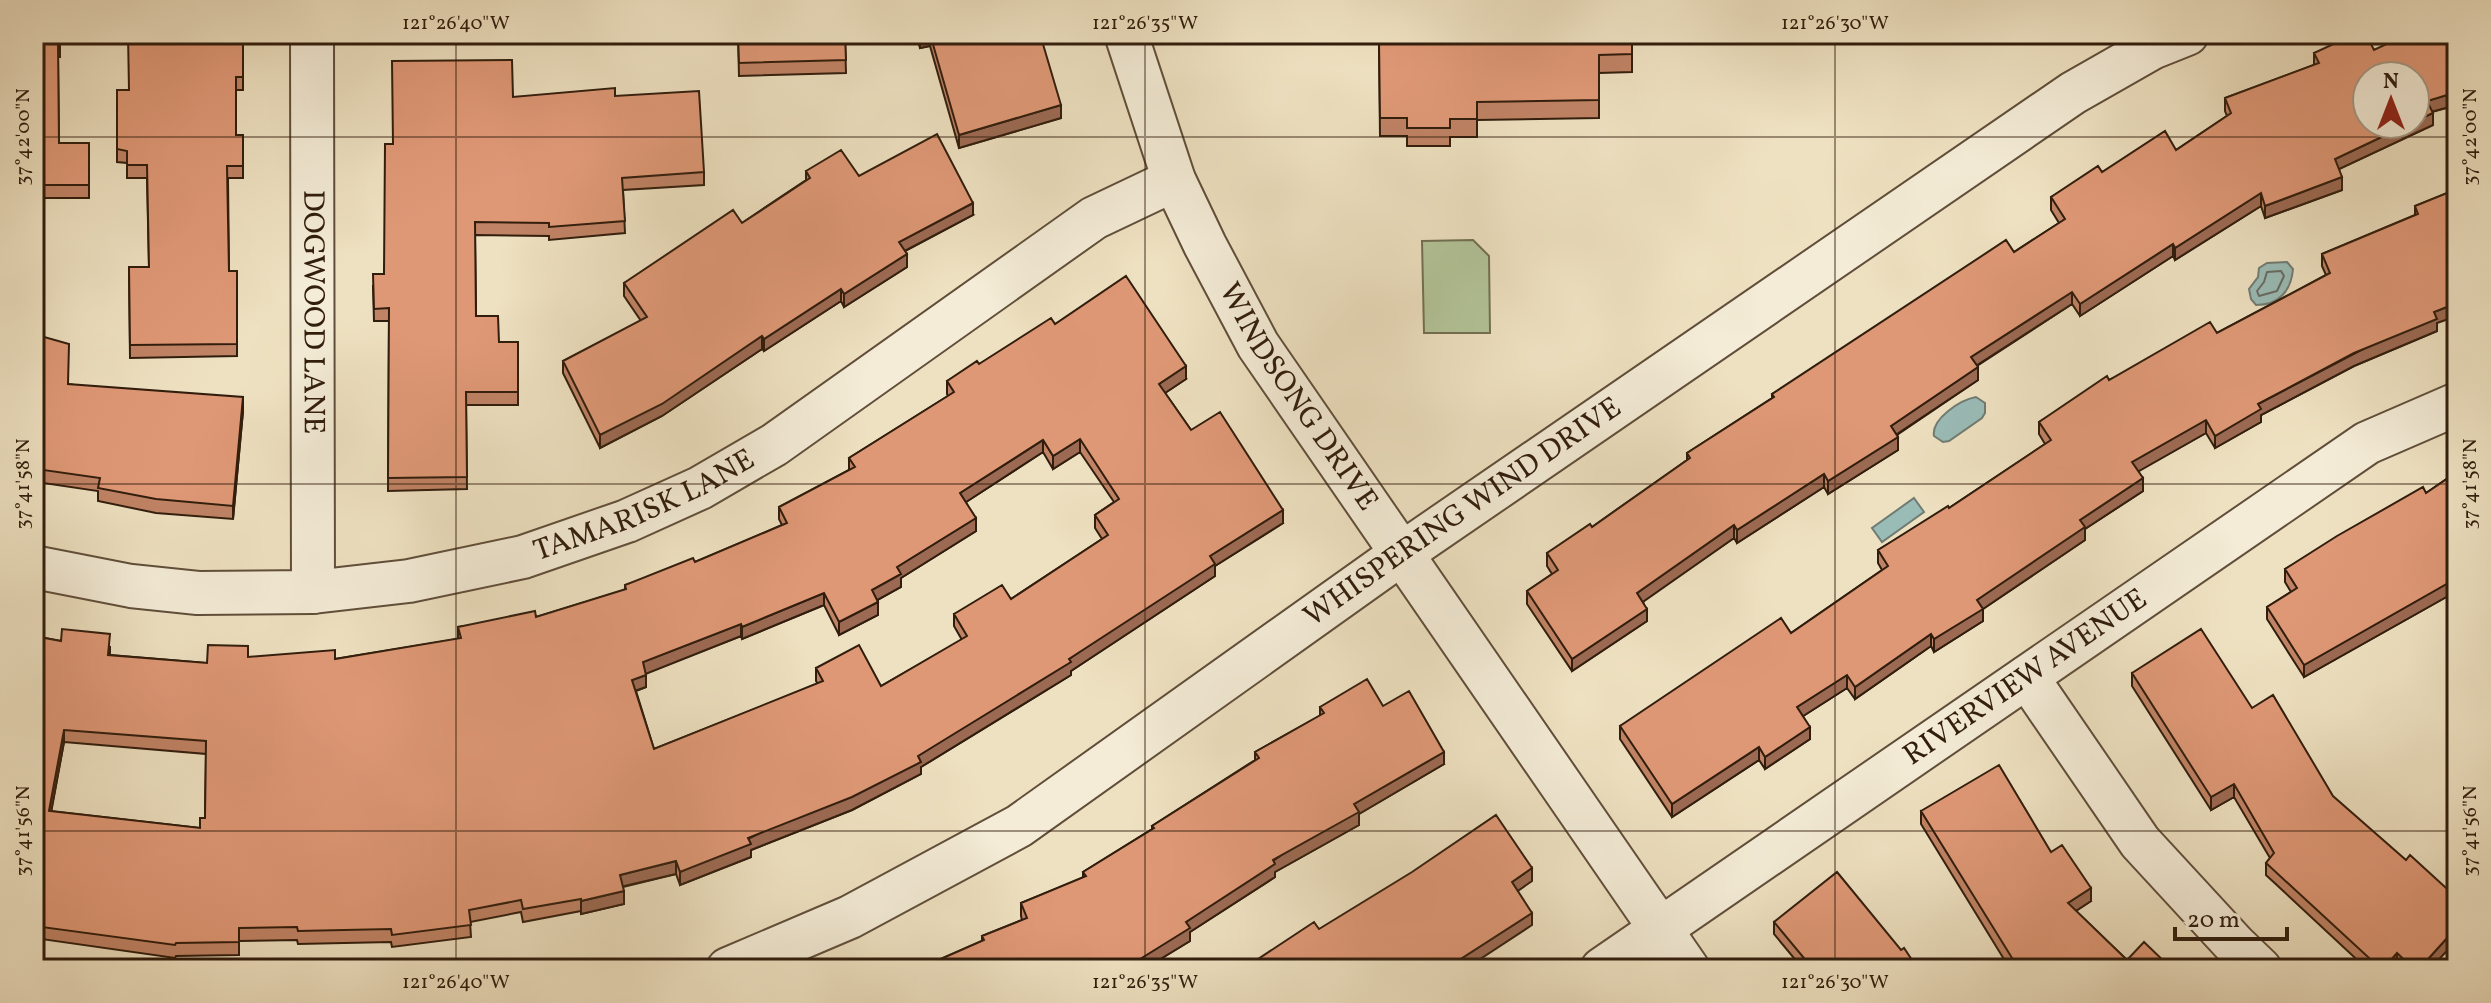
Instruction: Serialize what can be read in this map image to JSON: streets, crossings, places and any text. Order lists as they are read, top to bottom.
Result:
{
  "streets": {
    "street": [
      "DOGWOOD LANE",
      "WINDSONG DRIVE",
      "TAMARISK LANE",
      "WHISPERING WIND DRIVE",
      "RIVERVIEW AVENUE"
    ]
  },
  "crossings": [
    ["DOGWOOD LANE", "TAMARISK LANE"],
    ["WINDSONG DRIVE", "TAMARISK LANE"],
    ["WINDSONG DRIVE", "WHISPERING WIND DRIVE"],
    ["WINDSONG DRIVE", "RIVERVIEW AVENUE"]
  ],
  "scale_bar": "20 m",
  "north": "top",
  "coordinates": [
    "121°26'40\"W",
    "121°26'35\"W",
    "121°26'30\"W",
    "37°42'00\"N",
    "37°41'58\"N",
    "37°41'56\"N"
  ]
}
